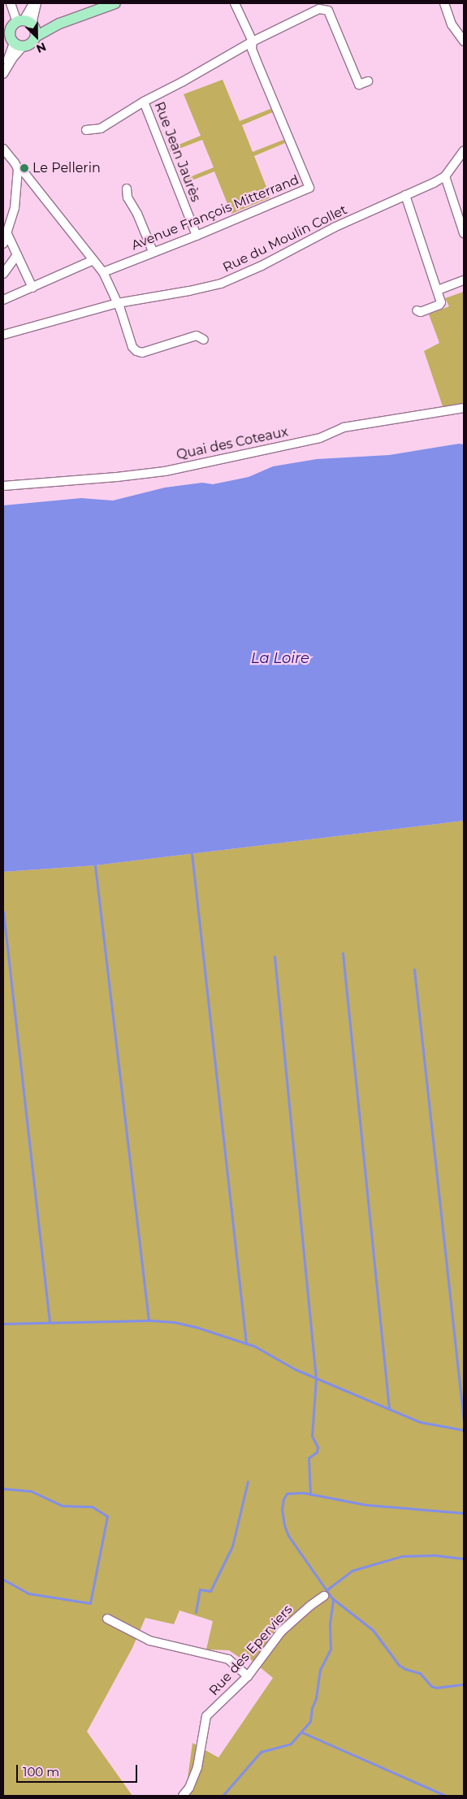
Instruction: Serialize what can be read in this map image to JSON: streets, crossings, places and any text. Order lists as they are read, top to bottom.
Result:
{
  "streets": {
    "street": [
      "Rue Jean Jaurès",
      "Avenue François Mitterrand",
      "Rue du Moulin Collet",
      "Quai des Coteaux",
      "Rue des Eperviers"
    ]
  },
  "crossings": [
    ["Rue Jean Jaurès", "Avenue François Mitterrand"]
  ],
  "water": ["La Loire"],
  "places": ["Le Pellerin"],
  "scale_bar": "100 m",
  "north": "bottom right"
}
